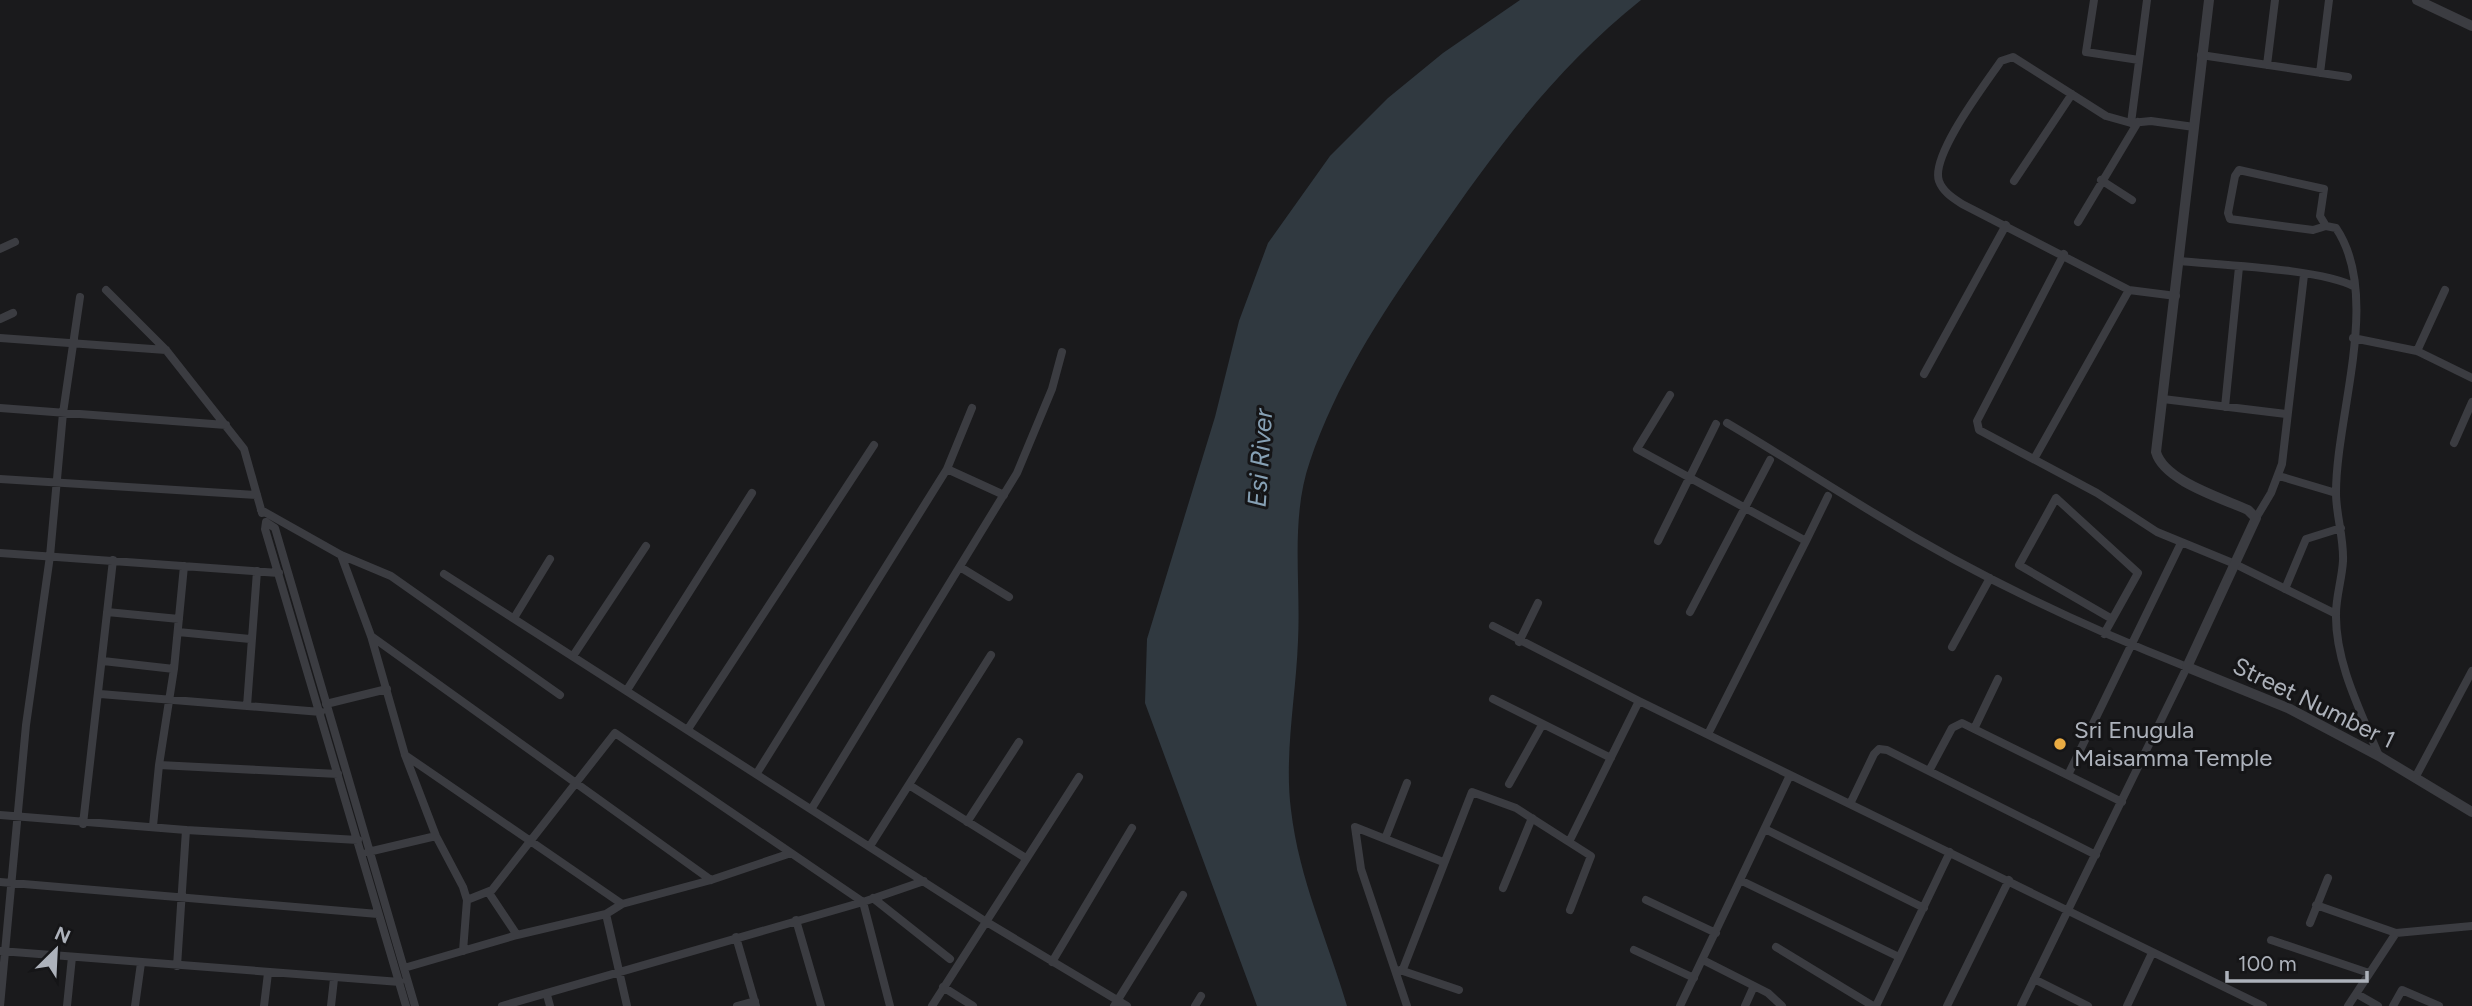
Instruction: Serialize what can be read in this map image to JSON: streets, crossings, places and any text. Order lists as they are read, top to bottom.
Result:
{
  "streets": {
    "street": ["Street Number 1"]
  },
  "water": ["Esi River"],
  "places": ["Sri Enugula Maisamma Temple"],
  "scale_bar": "100 m",
  "north": "top right"
}
